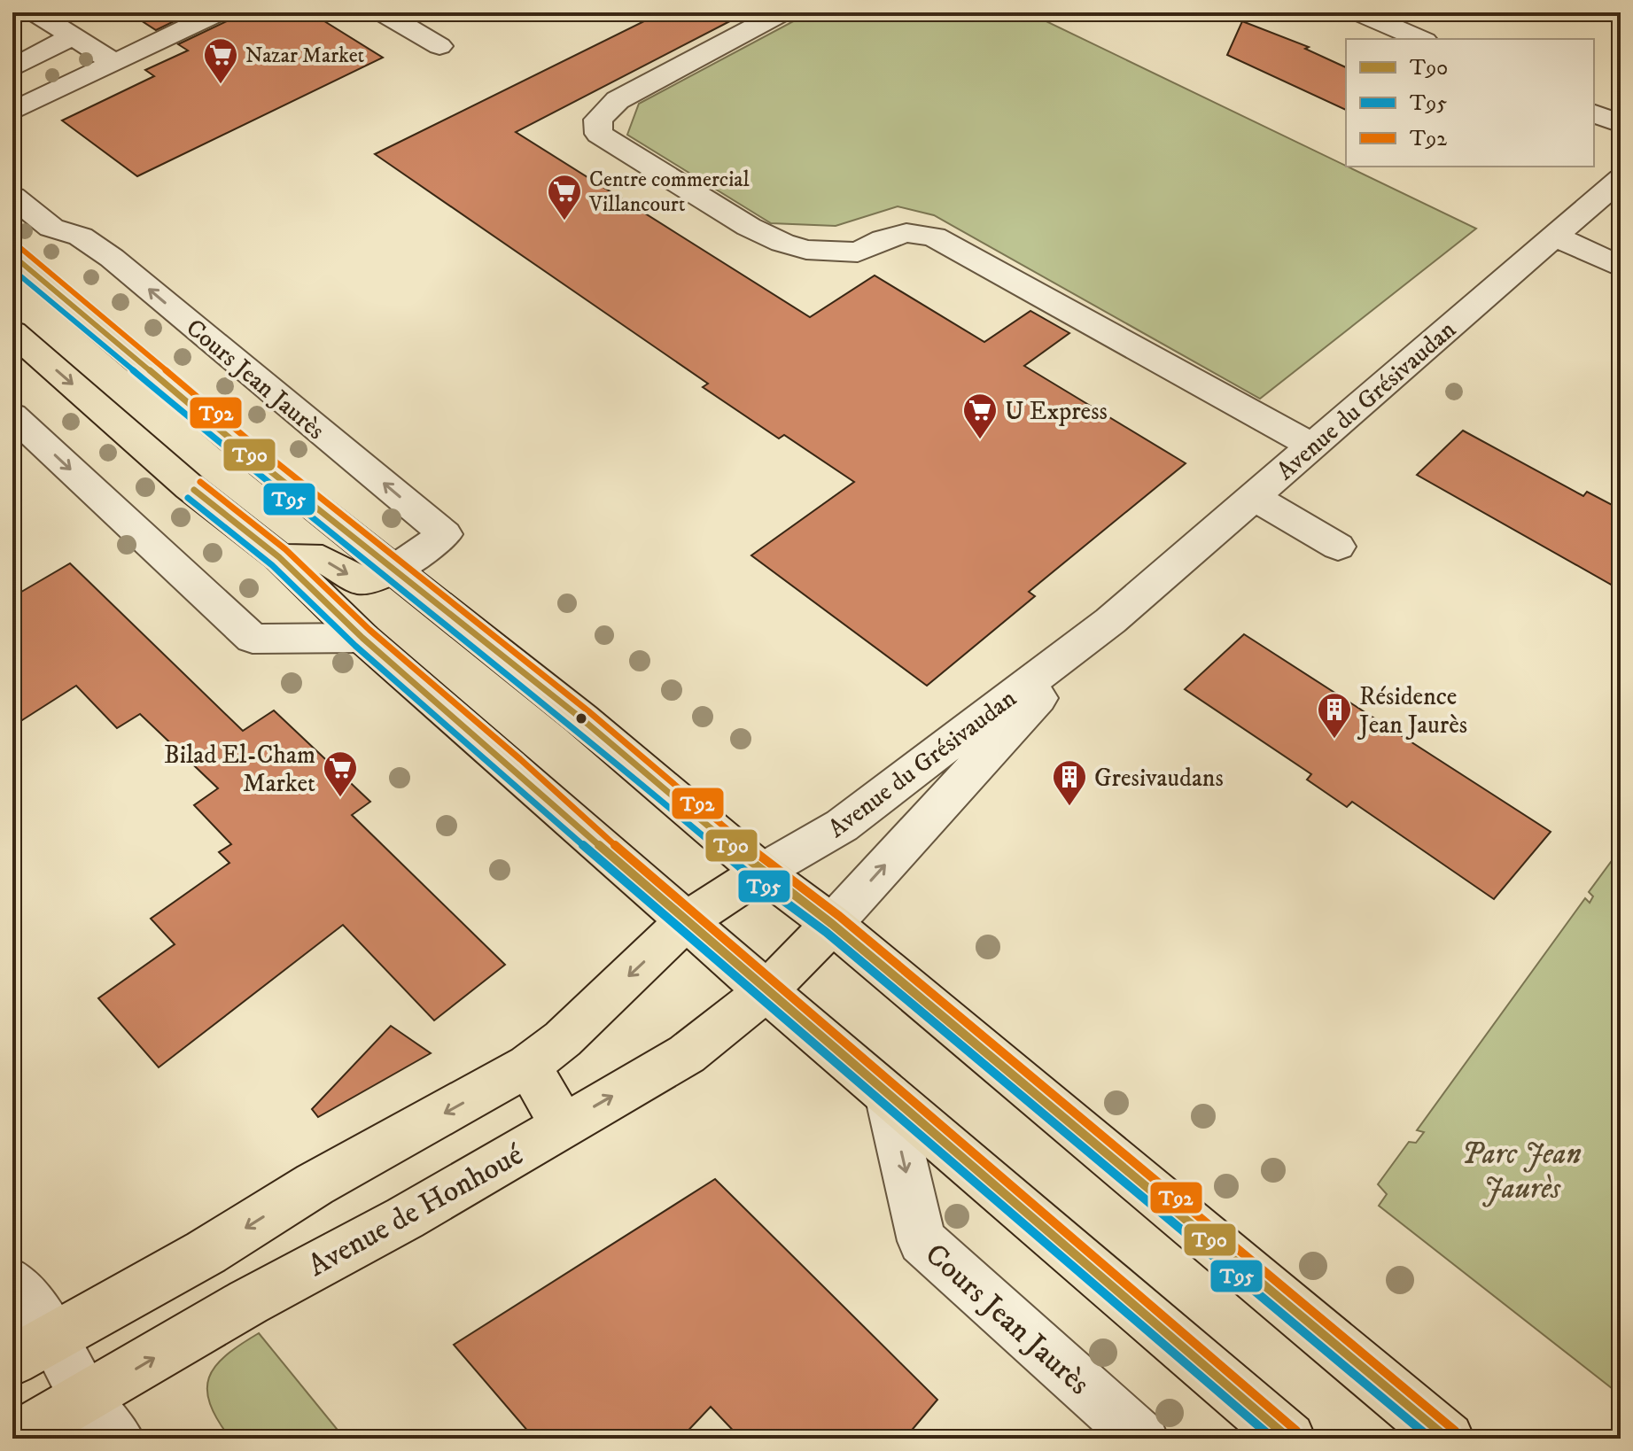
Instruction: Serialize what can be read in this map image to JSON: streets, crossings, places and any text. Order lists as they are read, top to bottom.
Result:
{
  "streets": {
    "main road": ["Avenue de Honhoué"],
    "street": ["Cours Jean Jaurès", "Avenue du Grésivaudan"]
  },
  "crossings": [
    ["Avenue du Grésivaudan", "Avenue de Honhoué"]
  ],
  "parks": ["Parc Jean Jaurès"],
  "places": {
    "supermarket": [
      "Nazar Market",
      "Centre commercial Villancourt",
      "U Express",
      "Bilad El-Cham Market"
    ],
    "building": ["Résidence Jean Jaurès", "Gresivaudans"]
  },
  "lines": ["transit line T92", "transit line T90", "transit line T95"],
  "legend": ["T90", "T95", "T92"]
}
